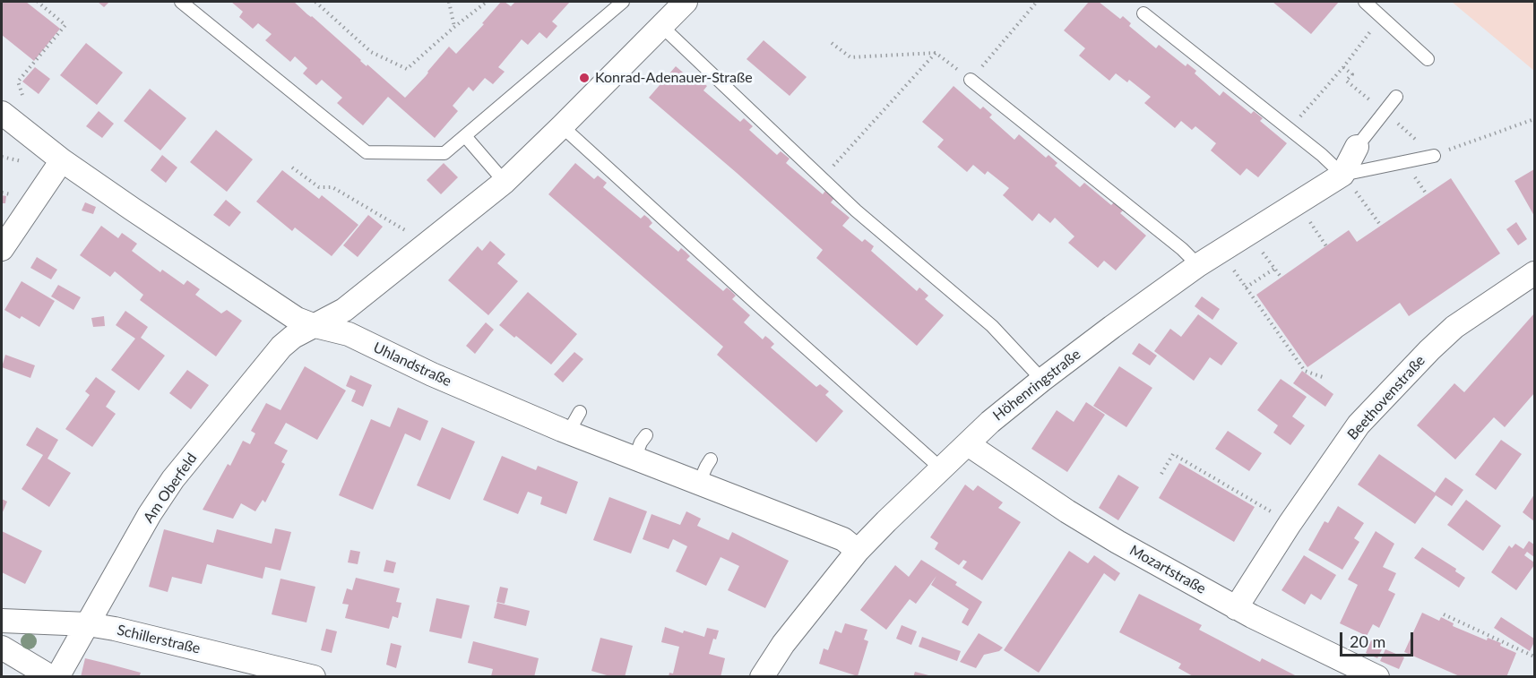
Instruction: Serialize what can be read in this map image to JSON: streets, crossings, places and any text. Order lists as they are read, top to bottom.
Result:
{
  "streets": {
    "street": [
      "Uhlandstraße",
      "Höhenringstraße",
      "Beethovenstraße",
      "Am Oberfeld",
      "Mozartstraße",
      "Schillerstraße"
    ]
  },
  "crossings": [
    ["Uhlandstraße", "Höhenringstraße"],
    ["Uhlandstraße", "Am Oberfeld"],
    ["Höhenringstraße", "Mozartstraße"],
    ["Beethovenstraße", "Mozartstraße"],
    ["Am Oberfeld", "Schillerstraße"]
  ],
  "places": ["Konrad-Adenauer-Straße"],
  "scale_bar": "20 m"
}
